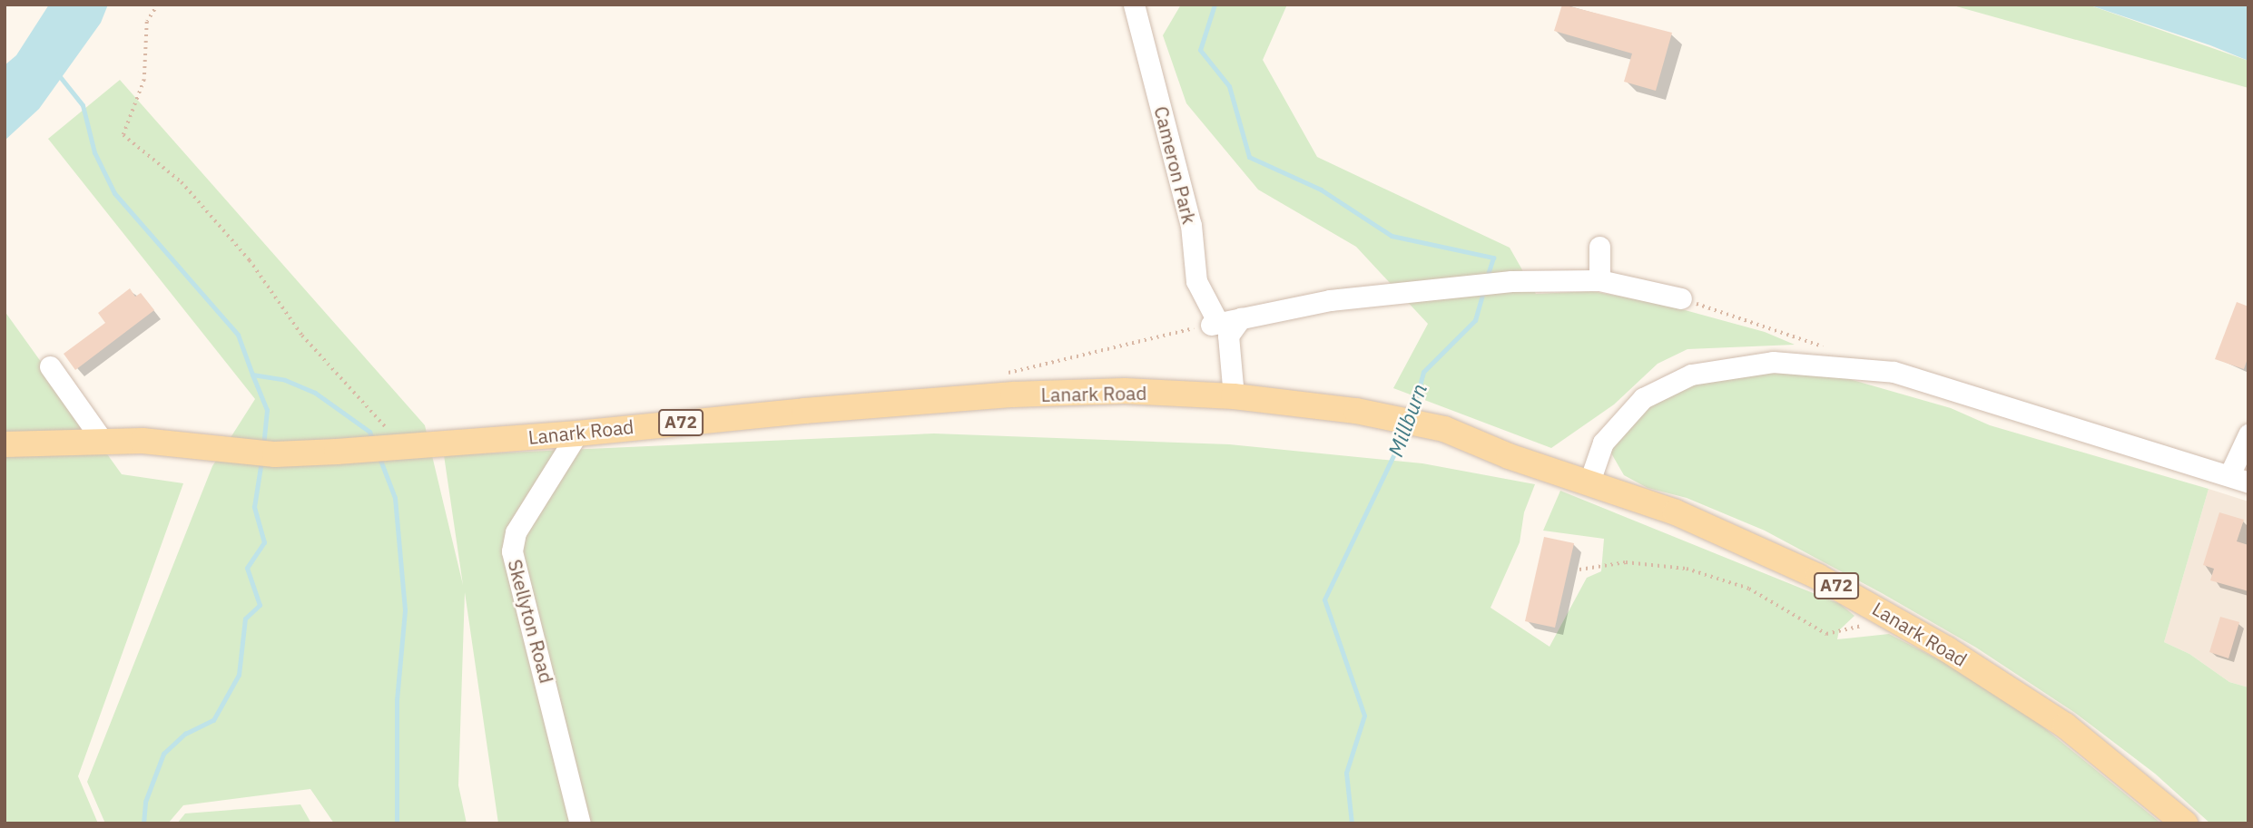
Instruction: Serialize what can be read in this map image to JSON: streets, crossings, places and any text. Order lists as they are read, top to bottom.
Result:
{
  "streets": {
    "main road": ["Lanark Road", "A72"],
    "street": ["Cameron Park", "Skellyton Road"]
  },
  "crossings": [
    ["Cameron Park", "Lanark Road"],
    ["Lanark Road", "Skellyton Road"]
  ],
  "water": ["Millburn"]
}
